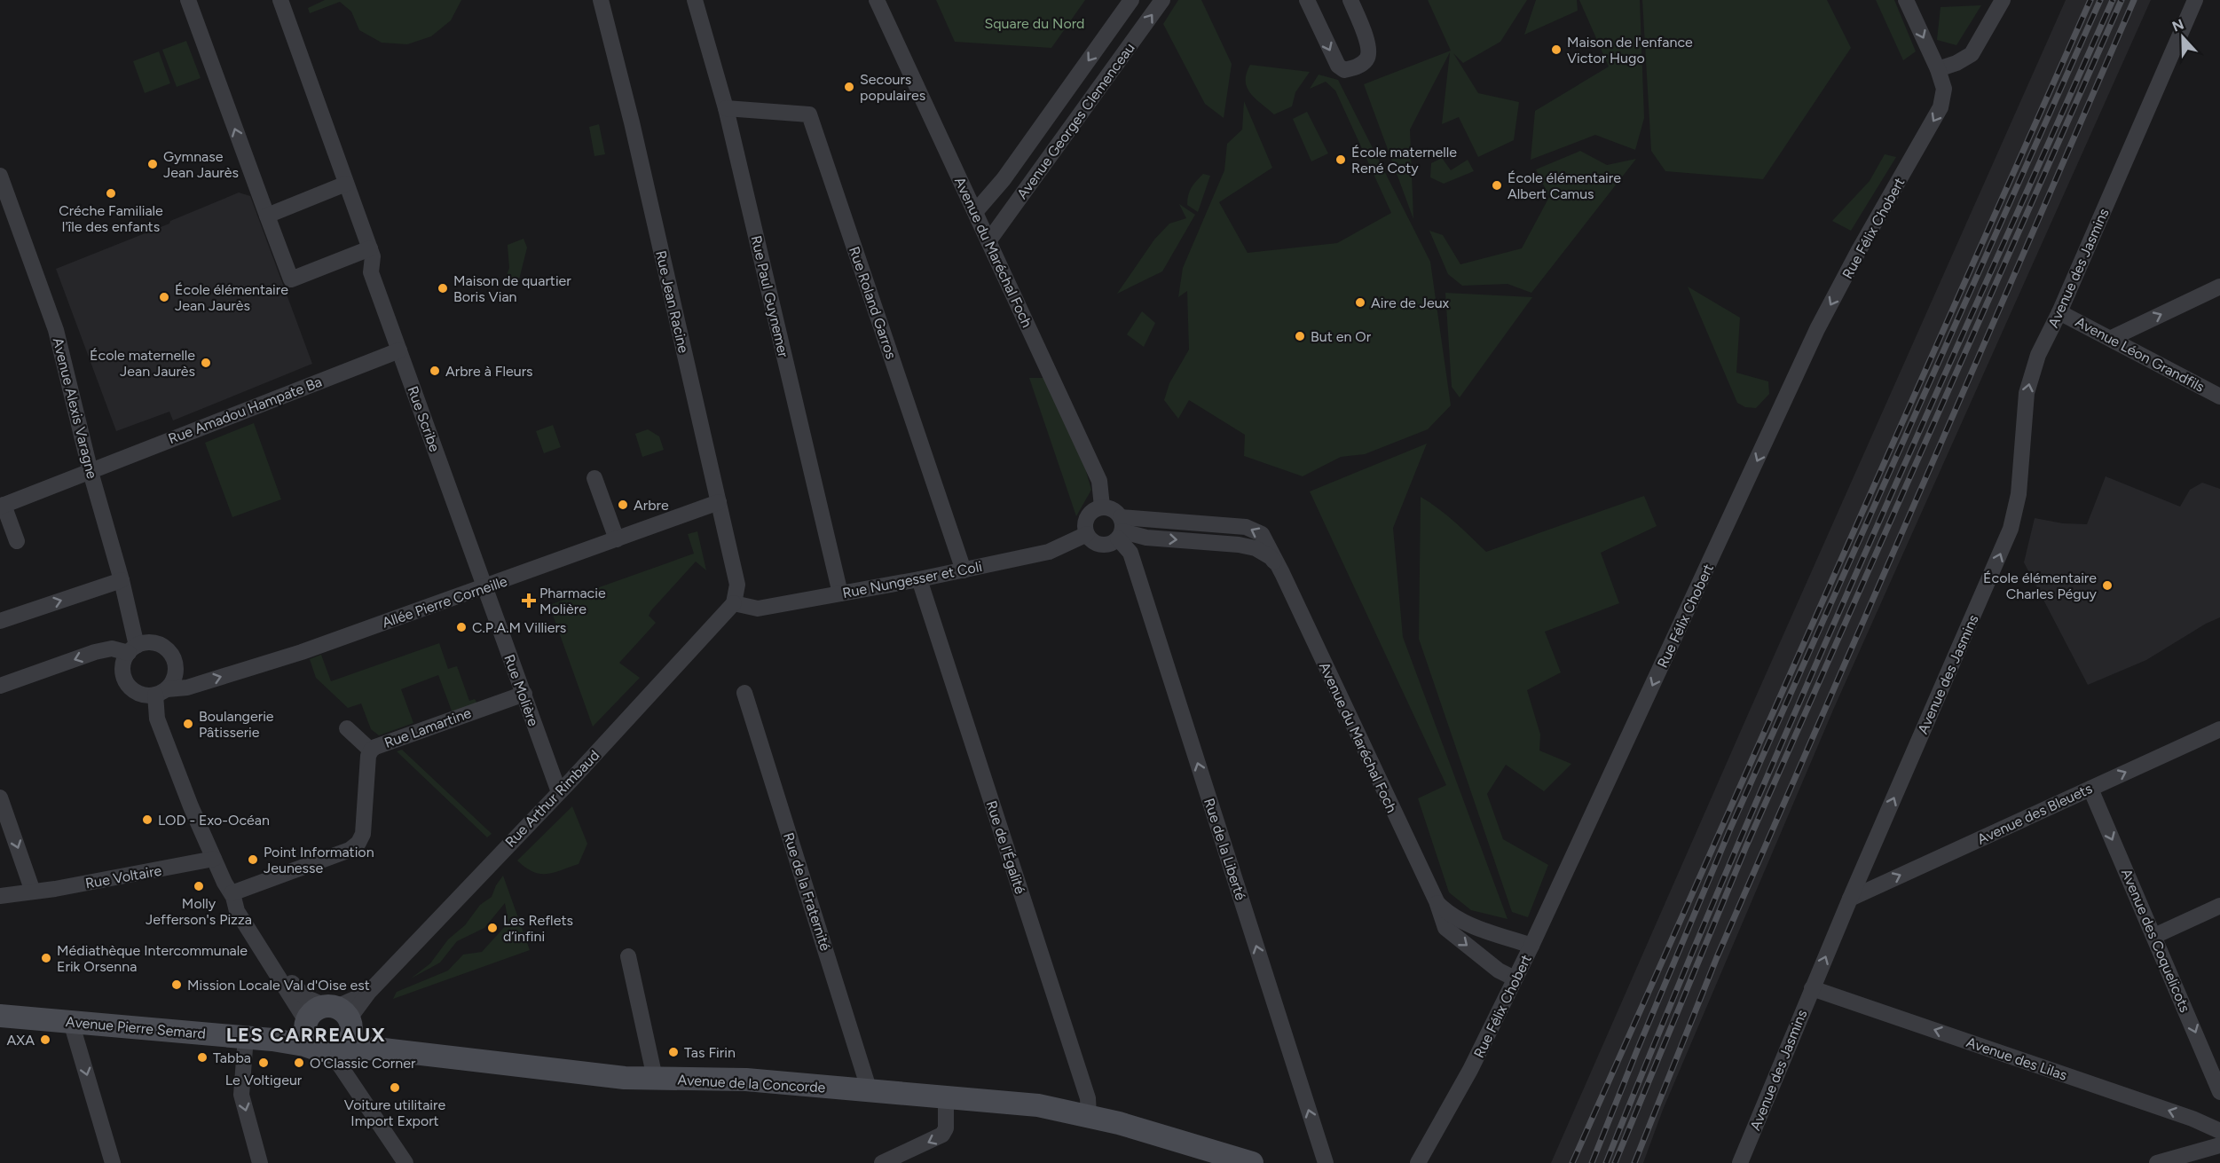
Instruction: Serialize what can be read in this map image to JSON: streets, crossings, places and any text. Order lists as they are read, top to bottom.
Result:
{
  "streets": {
    "main road": ["Avenue Pierre Semard", "Avenue de la Concorde"],
    "street": [
      "Avenue Georges Clemenceau",
      "Rue Félix Chobert",
      "Avenue du Maréchal Foch",
      "Avenue des Jasmins",
      "Rue Paul Guynemer",
      "Rue Jean Racine",
      "Rue Roland Garros",
      "Avenue Léon Grandfils",
      "Avenue Alexis Varagne",
      "Rue Amadou Hampate Ba",
      "Rue Scribe",
      "Rue Nungesser et Coli",
      "Allée Pierre Corneille",
      "Rue Molière",
      "Rue Lamartine",
      "Rue Arthur Rimbaud",
      "Avenue des Bleuets",
      "Rue de l'Égalité",
      "Rue de la Liberté",
      "Rue Voltaire",
      "Rue de la Fraternité",
      "Avenue des Coquelicots",
      "Avenue des Lilas"
    ]
  },
  "crossings": [
    ["Avenue Georges Clemenceau", "Avenue du Maréchal Foch"],
    ["Rue Félix Chobert", "Avenue du Maréchal Foch"],
    ["Avenue du Maréchal Foch", "Rue Nungesser et Coli"],
    ["Avenue du Maréchal Foch", "Rue de la Liberté"],
    ["Avenue des Jasmins", "Avenue Léon Grandfils"],
    ["Avenue des Jasmins", "Avenue des Bleuets"],
    ["Avenue des Jasmins", "Avenue des Lilas"],
    ["Rue Paul Guynemer", "Rue Roland Garros"],
    ["Rue Paul Guynemer", "Rue Nungesser et Coli"],
    ["Rue Jean Racine", "Rue Nungesser et Coli"],
    ["Rue Jean Racine", "Allée Pierre Corneille"],
    ["Rue Jean Racine", "Rue Arthur Rimbaud"],
    ["Rue Roland Garros", "Rue Nungesser et Coli"],
    ["Avenue Alexis Varagne", "Rue Amadou Hampate Ba"],
    ["Avenue Alexis Varagne", "Allée Pierre Corneille"],
    ["Rue Amadou Hampate Ba", "Rue Scribe"],
    ["Rue Scribe", "Allée Pierre Corneille"],
    ["Rue Scribe", "Rue Molière"],
    ["Rue Nungesser et Coli", "Rue Arthur Rimbaud"],
    ["Rue Nungesser et Coli", "Rue de l'Égalité"],
    ["Rue Nungesser et Coli", "Rue de la Liberté"],
    ["Allée Pierre Corneille", "Rue Molière"],
    ["Rue Molière", "Rue Lamartine"],
    ["Rue Molière", "Rue Arthur Rimbaud"],
    ["Rue Arthur Rimbaud", "Avenue de la Concorde"],
    ["Avenue des Bleuets", "Avenue des Coquelicots"],
    ["Rue de l'Égalité", "Avenue de la Concorde"],
    ["Rue de la Fraternité", "Avenue de la Concorde"],
    ["Avenue Pierre Semard", "Avenue de la Concorde"]
  ],
  "one_way": [
    "Rue Félix Chobert",
    "Avenue des Jasmins",
    "Allée Pierre Corneille",
    "Avenue des Bleuets",
    "Rue de la Liberté",
    "Avenue des Coquelicots",
    "Avenue des Lilas"
  ],
  "districts": ["LES CARREAUX"],
  "parks": ["Square du Nord"],
  "places": {
    "other": [
      "Maison de l'enfance Victor Hugo",
      "Secours populaires",
      "École maternelle René Coty",
      "Gymnase Jean Jaurès",
      "École élémentaire Albert Camus",
      "Créche Familiale l'île des enfants",
      "Maison de quartier Boris Vian",
      "École élémentaire Jean Jaurès",
      "Aire de Jeux",
      "But en Or",
      "École maternelle Jean Jaurès",
      "Arbre à Fleurs",
      "Arbre",
      "École élémentaire Charles Péguy",
      "C.P.A.M Villiers",
      "Boulangerie Pâtisserie",
      "LOD - Exo-Océan",
      "Point Information Jeunesse",
      "Molly Jefferson's Pizza",
      "Les Reflets d’infini",
      "Médiathèque Intercommunale Erik Orsenna",
      "Mission Locale Val d'Oise est",
      "AXA",
      "Tas Firin",
      "Tabba",
      "Le Voltigeur",
      "O'Classic Corner",
      "Voiture utilitaire Import Export"
    ],
    "health": ["Pharmacie Molière"]
  },
  "north": "top"
}
